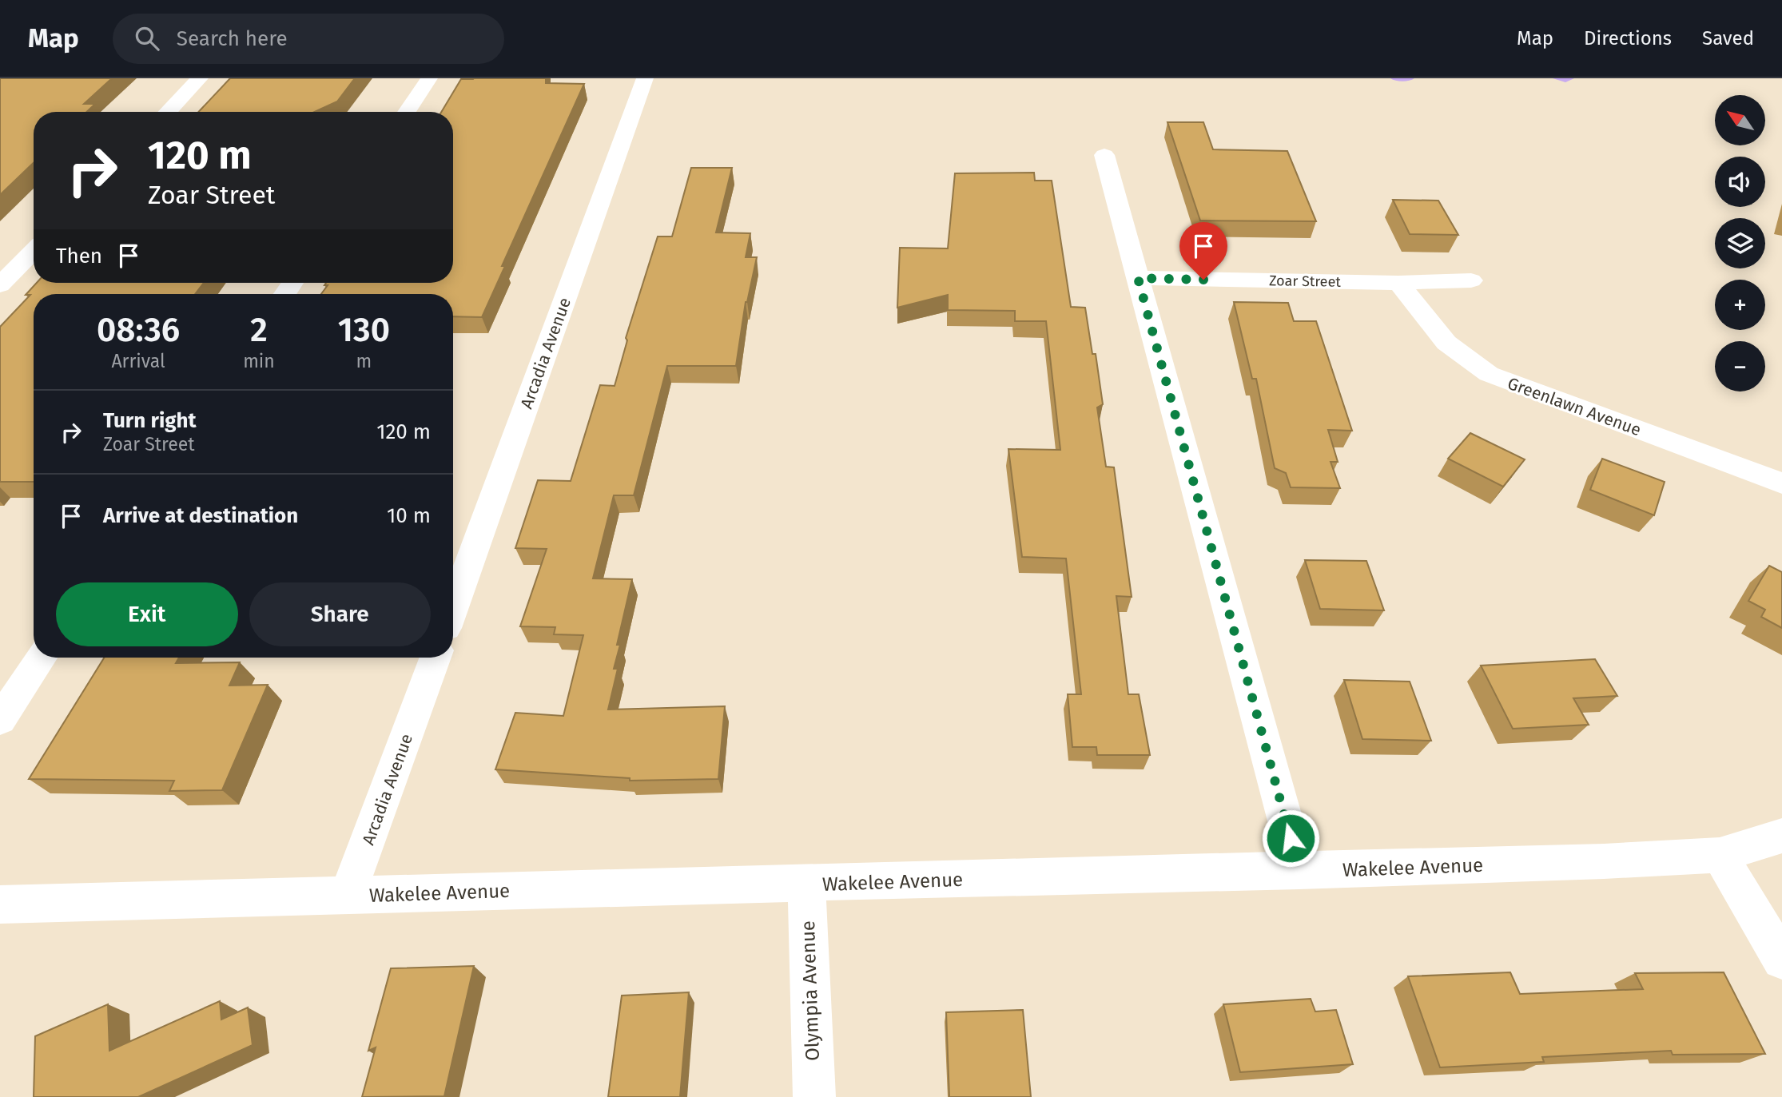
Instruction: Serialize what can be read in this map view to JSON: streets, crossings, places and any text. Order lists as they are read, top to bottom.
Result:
{
  "streets": {
    "street": [
      "Zoar Street",
      "Arcadia Avenue",
      "Greenlawn Avenue",
      "Wakelee Avenue",
      "Olympia Avenue"
    ]
  },
  "crossings": [
    ["Zoar Street", "Greenlawn Avenue"],
    ["Arcadia Avenue", "Wakelee Avenue"],
    ["Wakelee Avenue", "Olympia Avenue"]
  ],
  "north": "top left",
  "page": {
    "header": "Map",
    "search": "Search here",
    "nav": ["Map", "Directions", "Saved"],
    "map_buttons": ["+", "−"],
    "turn": ["120 m", "Zoar Street"],
    "then": "Then",
    "eta": [
      "08:36",
      "Arrival",
      "2",
      "min",
      "130",
      "m"
    ],
    "list": [
      {
        "name": "Turn right",
        "note": "Zoar Street",
        "value": "120 m"
      },
      {
        "name": "Arrive at destination",
        "value": "10 m"
      }
    ],
    "buttons": ["Exit", "Share"]
  }
}
